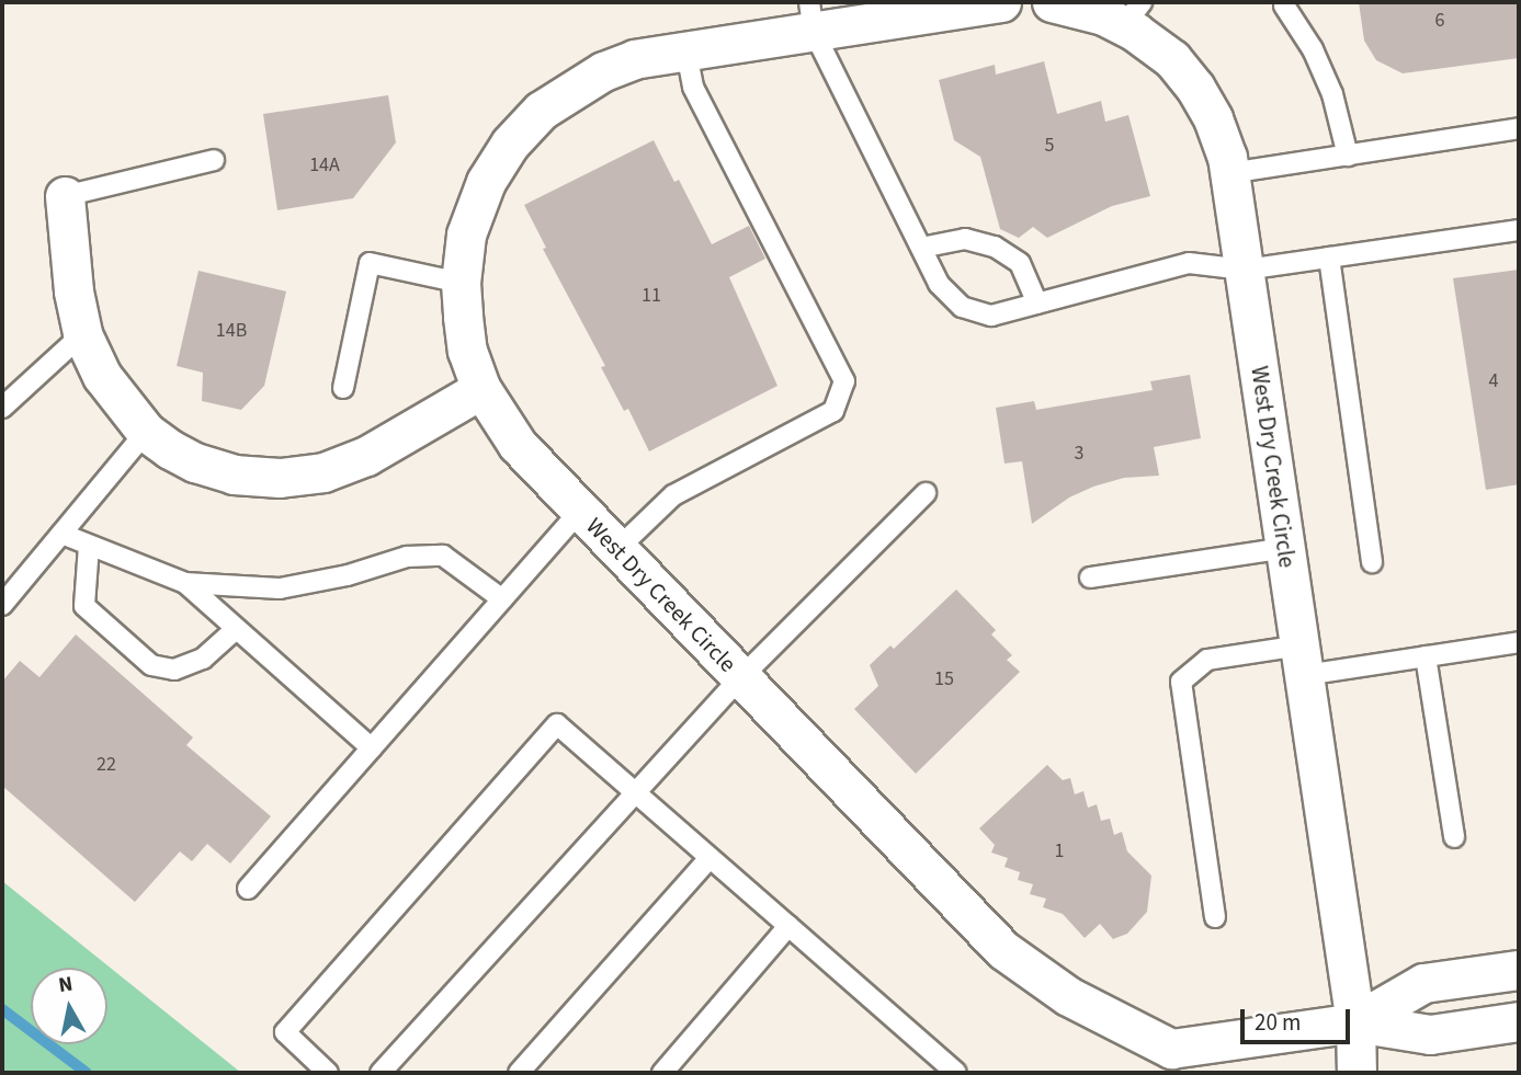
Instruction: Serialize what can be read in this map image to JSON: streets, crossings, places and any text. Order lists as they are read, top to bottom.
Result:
{
  "streets": {
    "street": ["West Dry Creek Circle"]
  },
  "house_numbers": [
    "6",
    "5",
    "14A",
    "11",
    "14B",
    "4",
    "3",
    "15",
    "22",
    "1"
  ],
  "scale_bar": "20 m",
  "north": "top"
}
